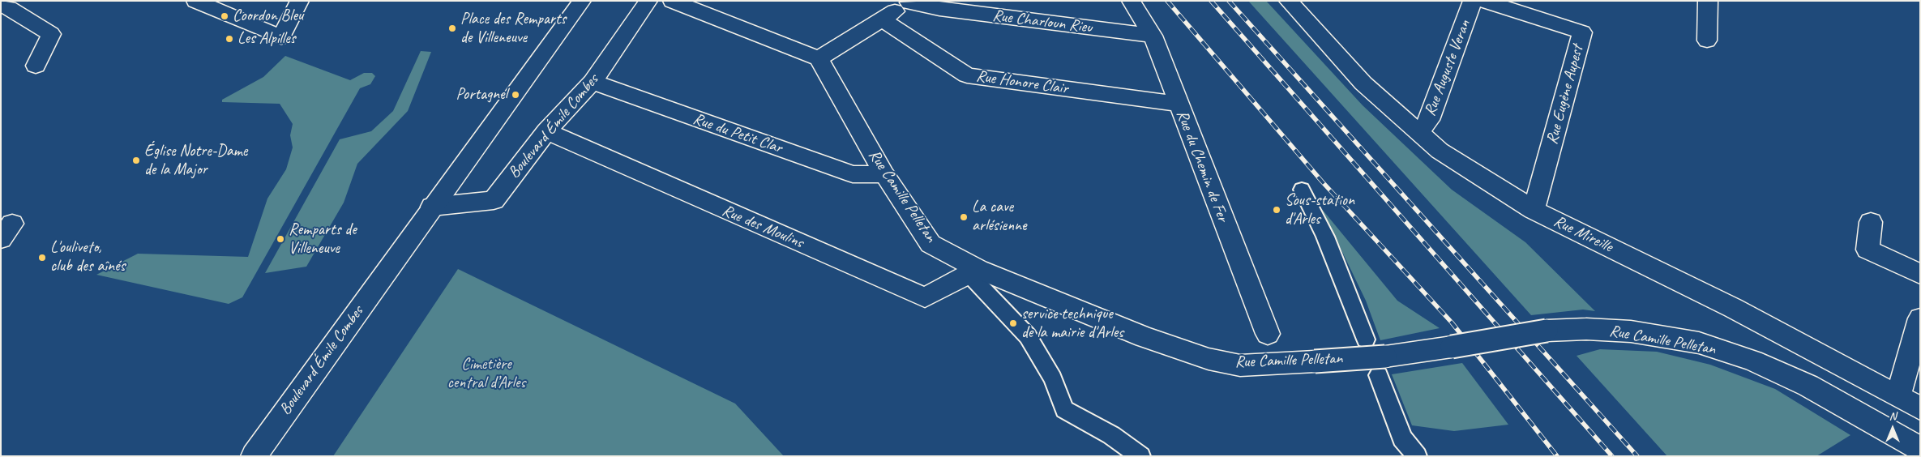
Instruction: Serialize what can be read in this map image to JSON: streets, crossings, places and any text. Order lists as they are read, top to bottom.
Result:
{
  "streets": {
    "street": [
      "Rue Charloun Rieu",
      "Rue Auguste Veran",
      "Rue Honore Clair",
      "Rue Eugène Aupest",
      "Boulevard Émile Combes",
      "Rue du Petit Clar",
      "Rue du Chemin de Fer",
      "Rue Camille Pelletan",
      "Rue des Moulins",
      "Rue Mireille"
    ]
  },
  "crossings": [
    ["Rue Charloun Rieu", "Rue du Chemin de Fer"],
    ["Rue Auguste Veran", "Rue Mireille"],
    ["Rue Honore Clair", "Rue du Chemin de Fer"],
    ["Rue Eugène Aupest", "Rue Mireille"],
    ["Boulevard Émile Combes", "Rue du Petit Clar"],
    ["Boulevard Émile Combes", "Rue des Moulins"],
    ["Rue du Petit Clar", "Rue Camille Pelletan"],
    ["Rue Camille Pelletan", "Rue des Moulins"]
  ],
  "parks": ["Cimetière central d’Arles"],
  "places": [
    "Coordon Bleu",
    "Place des Remparts de Villeneuve",
    "Les Alpilles",
    "Portagnel",
    "Église Notre-Dame de la Major",
    "Sous-station d'Arles",
    "La cave arlésienne",
    "Remparts de Villeneuve",
    "L'ouliveto, club des aînés",
    "service technique de la mairie d'Arles"
  ],
  "north": "top"
}
